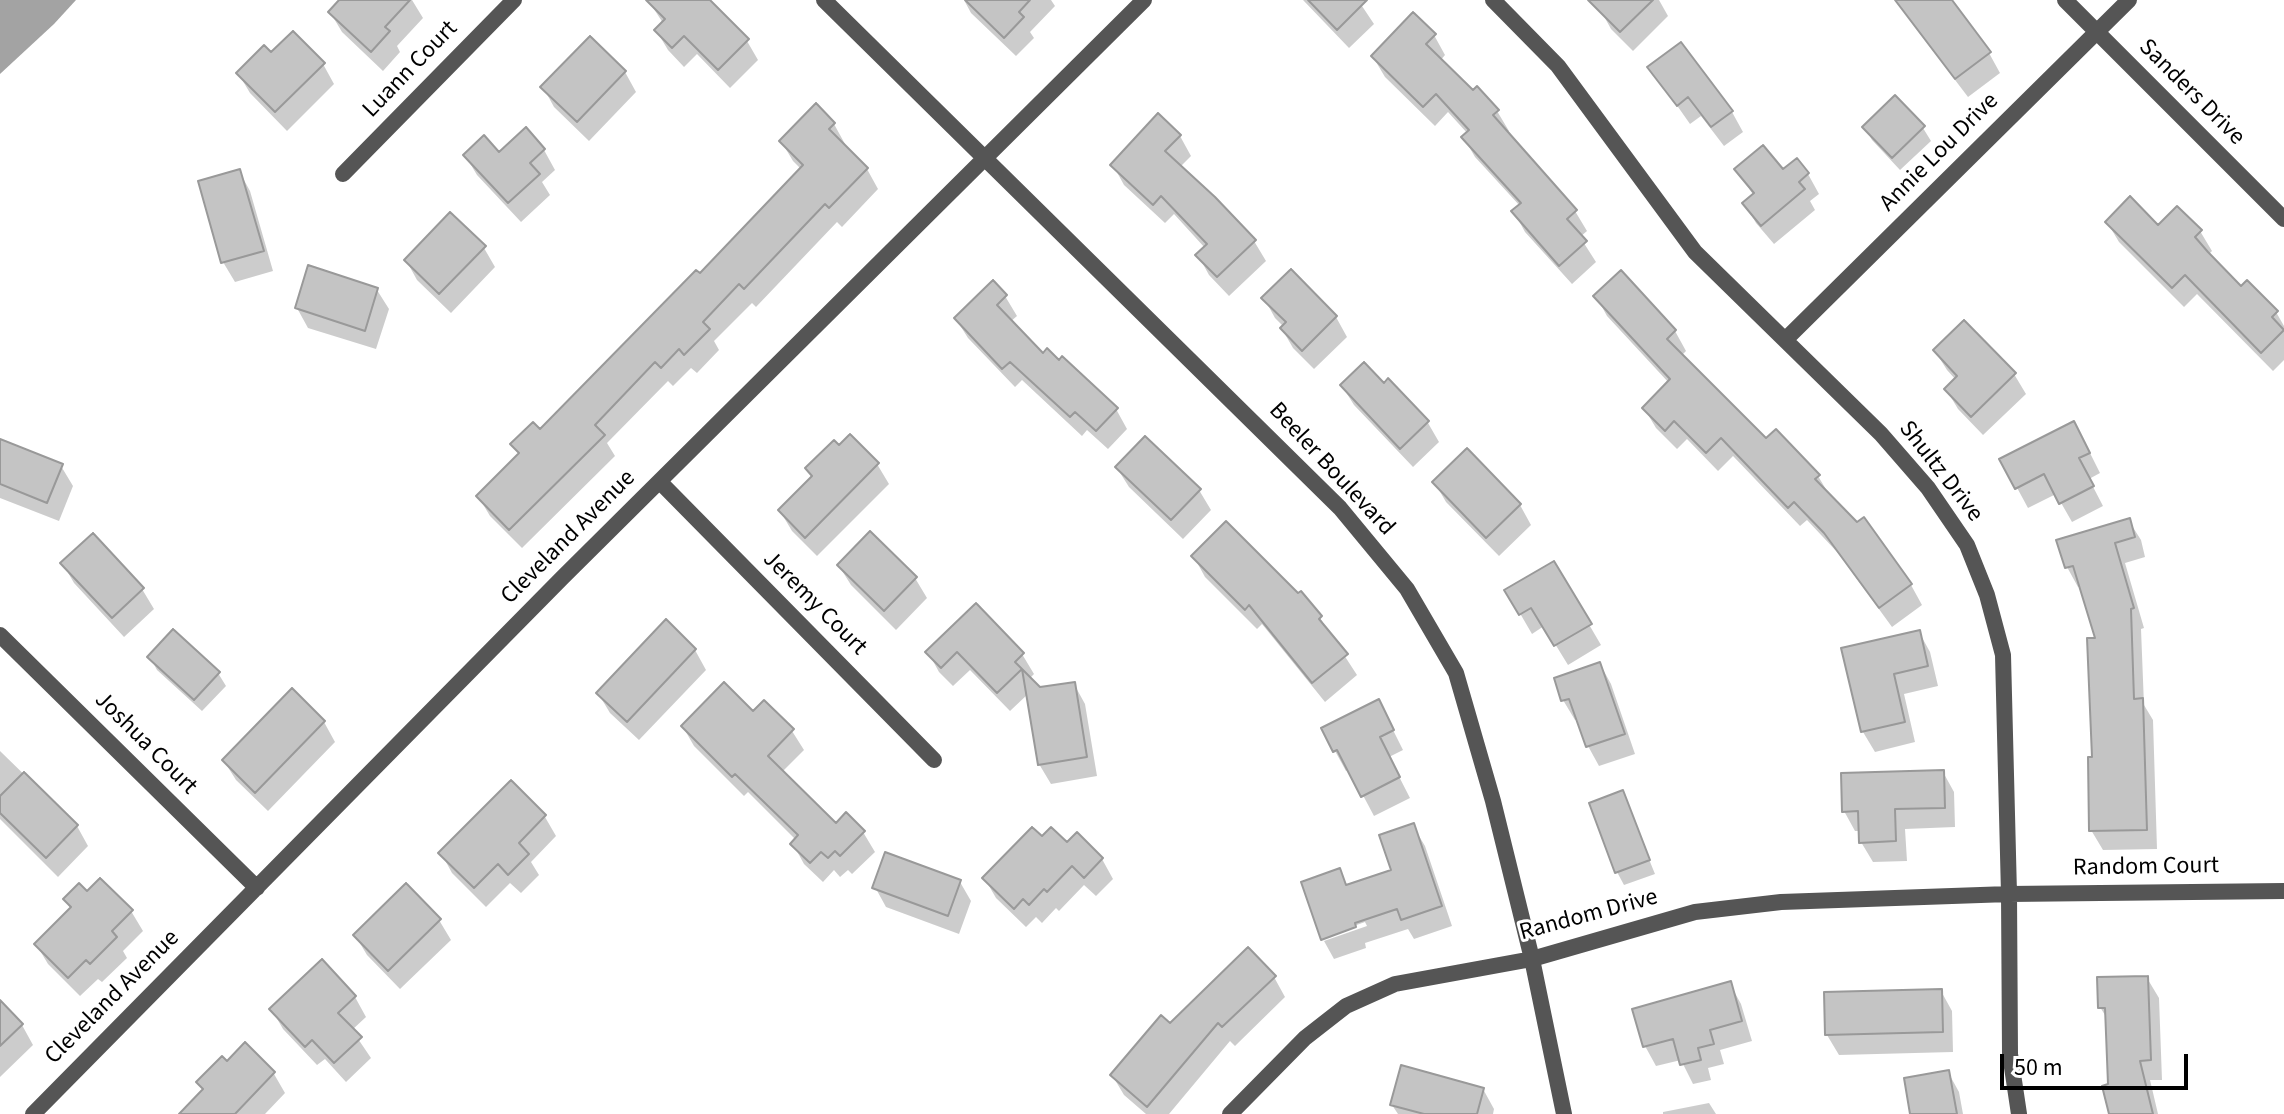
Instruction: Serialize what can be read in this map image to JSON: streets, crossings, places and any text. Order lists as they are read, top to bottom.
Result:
{
  "streets": {
    "street": [
      "Luann Court",
      "Sanders Drive",
      "Annie Lou Drive",
      "Beeler Boulevard",
      "Shultz Drive",
      "Cleveland Avenue",
      "Jeremy Court",
      "Joshua Court",
      "Random Court",
      "Random Drive"
    ]
  },
  "crossings": [
    ["Sanders Drive", "Annie Lou Drive"],
    ["Annie Lou Drive", "Shultz Drive"],
    ["Beeler Boulevard", "Cleveland Avenue"],
    ["Beeler Boulevard", "Random Drive"],
    ["Shultz Drive", "Random Court"],
    ["Shultz Drive", "Random Drive"],
    ["Cleveland Avenue", "Jeremy Court"],
    ["Cleveland Avenue", "Joshua Court"],
    ["Random Court", "Random Drive"]
  ],
  "scale_bar": "50 m"
}
